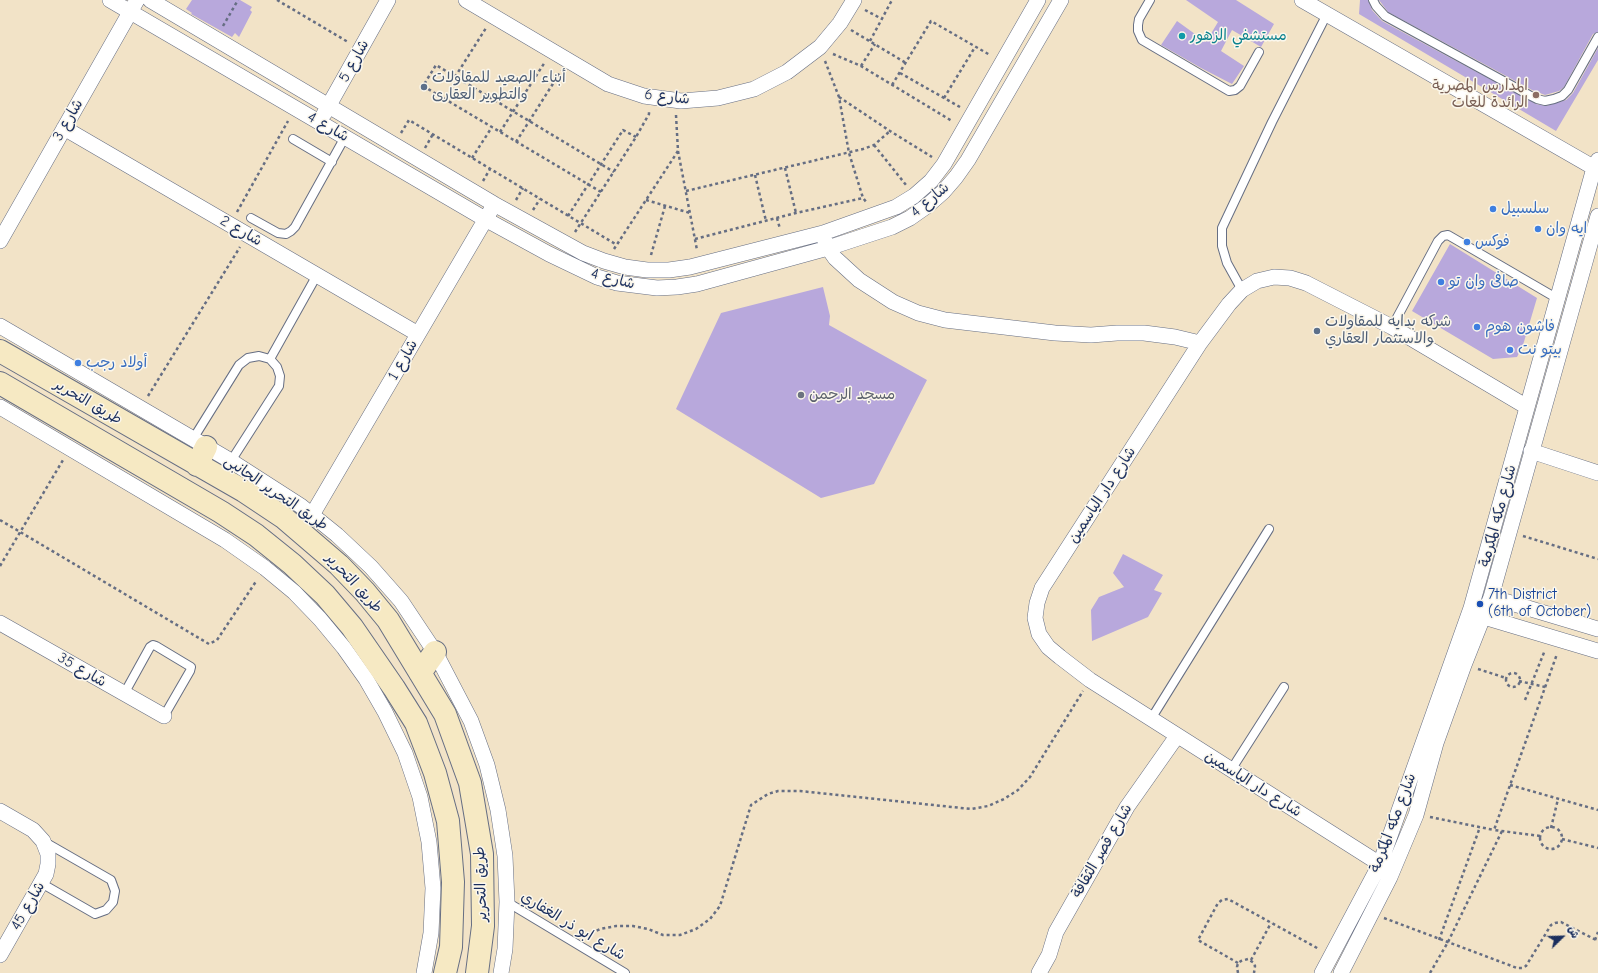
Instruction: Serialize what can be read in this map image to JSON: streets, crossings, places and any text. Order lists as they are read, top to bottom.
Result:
{
  "streets": {
    "street": [
      "شارع 5",
      "شارع 6",
      "شارع 3",
      "شارع 4",
      "شارع 2",
      "شارع 1",
      "طريق التحرير",
      "طريق التحرير الجانبى",
      "شارع دار الياسمين",
      "شارع مكه المكرمة",
      "شارع 35",
      "شارع قصر الثقافة",
      "شارع 45"
    ],
    "lane": ["شارع ابو ذر الغفاري"]
  },
  "crossings": [
    ["شارع 5", "شارع 4"],
    ["شارع 3", "شارع 4"],
    ["شارع 3", "شارع 2"],
    ["شارع 4", "شارع 1"],
    ["شارع 2", "شارع 1"],
    ["شارع 1", "طريق التحرير الجانبى"],
    ["طريق التحرير", "طريق التحرير الجانبى"],
    ["طريق التحرير الجانبى", "شارع ابو ذر الغفاري"],
    ["شارع دار الياسمين", "شارع مكه المكرمة"],
    ["شارع دار الياسمين", "شارع قصر الثقافة"]
  ],
  "places": [
    "مستشفي الزهور",
    "أبناء الصعيد للمقاولات والتطوير العقارى",
    "المدارس المصرية الرائدة للغات",
    "سلسبيل",
    "ايه وان",
    "فوكس",
    "صافى وان تو",
    "فاشون هوم",
    "شركه بدايه للمقاولات والاستثمار العقاري",
    "بيتو نت",
    "أولاد رجب",
    "مسجد الرحمن",
    "7th District (6th of October)"
  ],
  "north": "top right"
}
